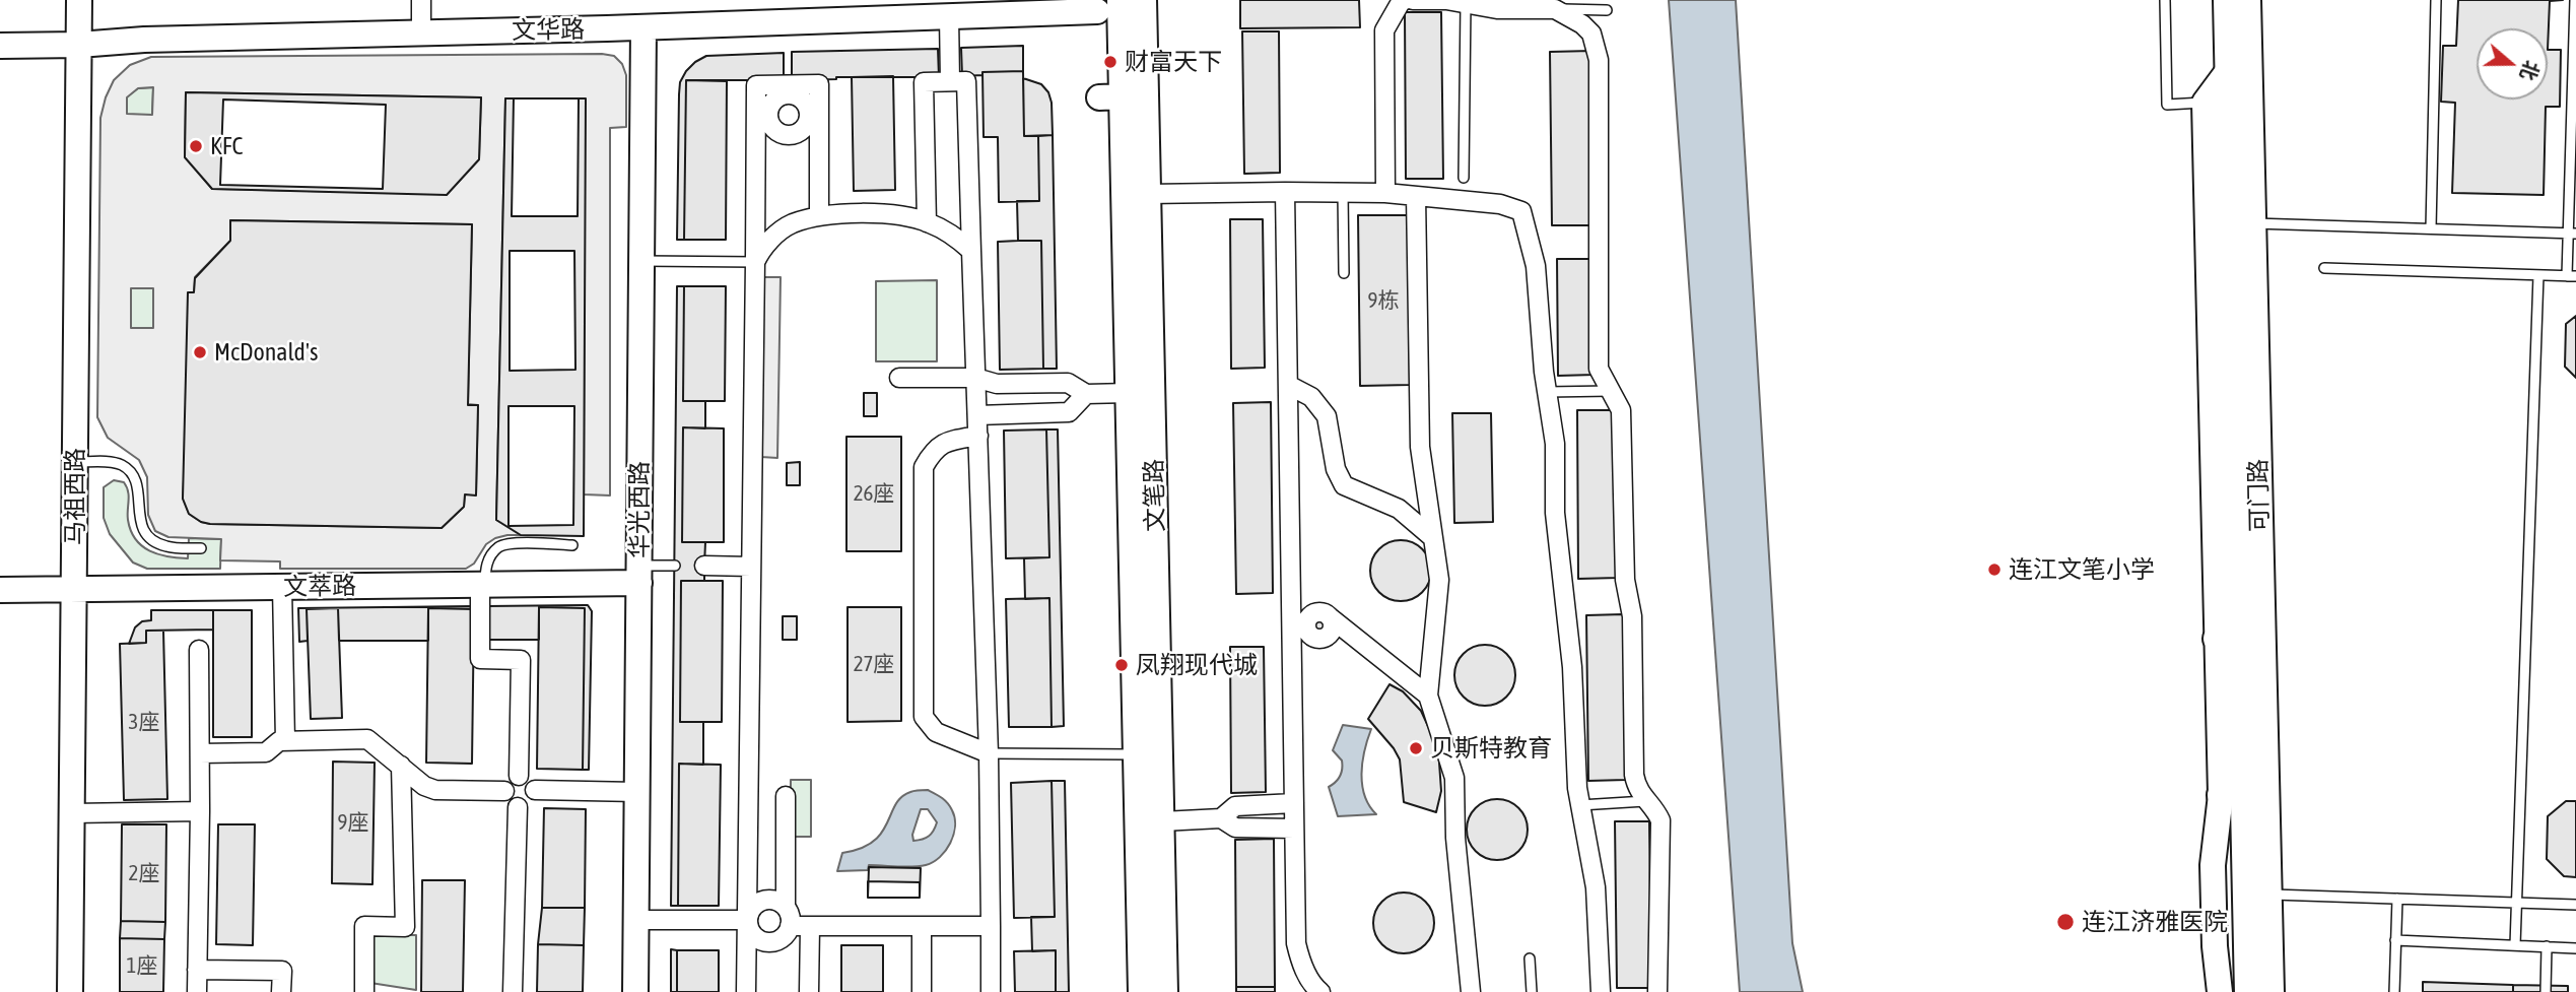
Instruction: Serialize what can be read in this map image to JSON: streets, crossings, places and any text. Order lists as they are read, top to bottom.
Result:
{
  "streets": {
    "main road": ["可门路"],
    "street": [
      "文华路",
      "文笔路",
      "马祖西路",
      "华光西路",
      "文萃路"
    ]
  },
  "crossings": [
    ["文华路", "马祖西路"],
    ["文华路", "华光西路"],
    ["马祖西路", "文萃路"],
    ["华光西路", "文萃路"]
  ],
  "places": [
    "财富天下",
    "KFC",
    "McDonald's",
    "连江文笔小学",
    "凤翔现代城",
    "贝斯特教育",
    "连江济雅医院"
  ],
  "house_numbers": [
    "9栋",
    "26座",
    "27座",
    "3座",
    "9座",
    "2座",
    "1座"
  ],
  "north": "right"
}
